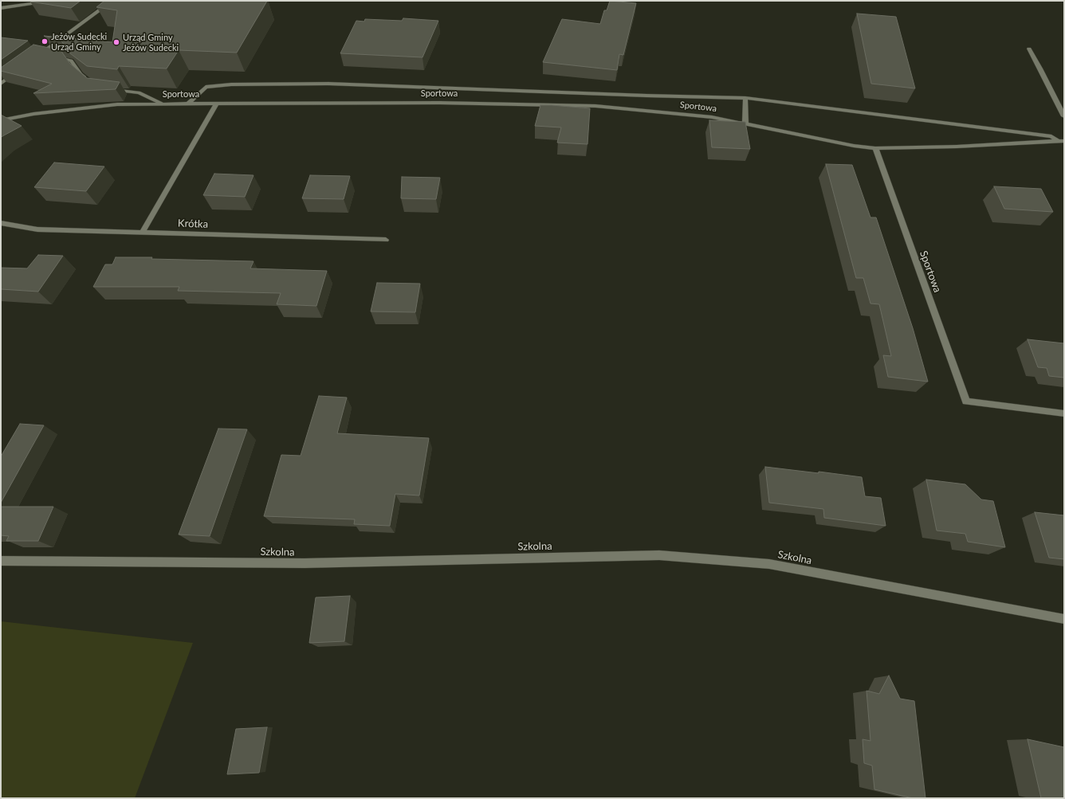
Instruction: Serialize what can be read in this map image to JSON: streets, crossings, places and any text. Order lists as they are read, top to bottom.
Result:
{
  "streets": {
    "street": ["Sportowa", "Krótka", "Szkolna"]
  },
  "places": ["Jeżów Sudecki Urząd Gminy", "Urząd Gminy Jeżów Sudecki"]
}
